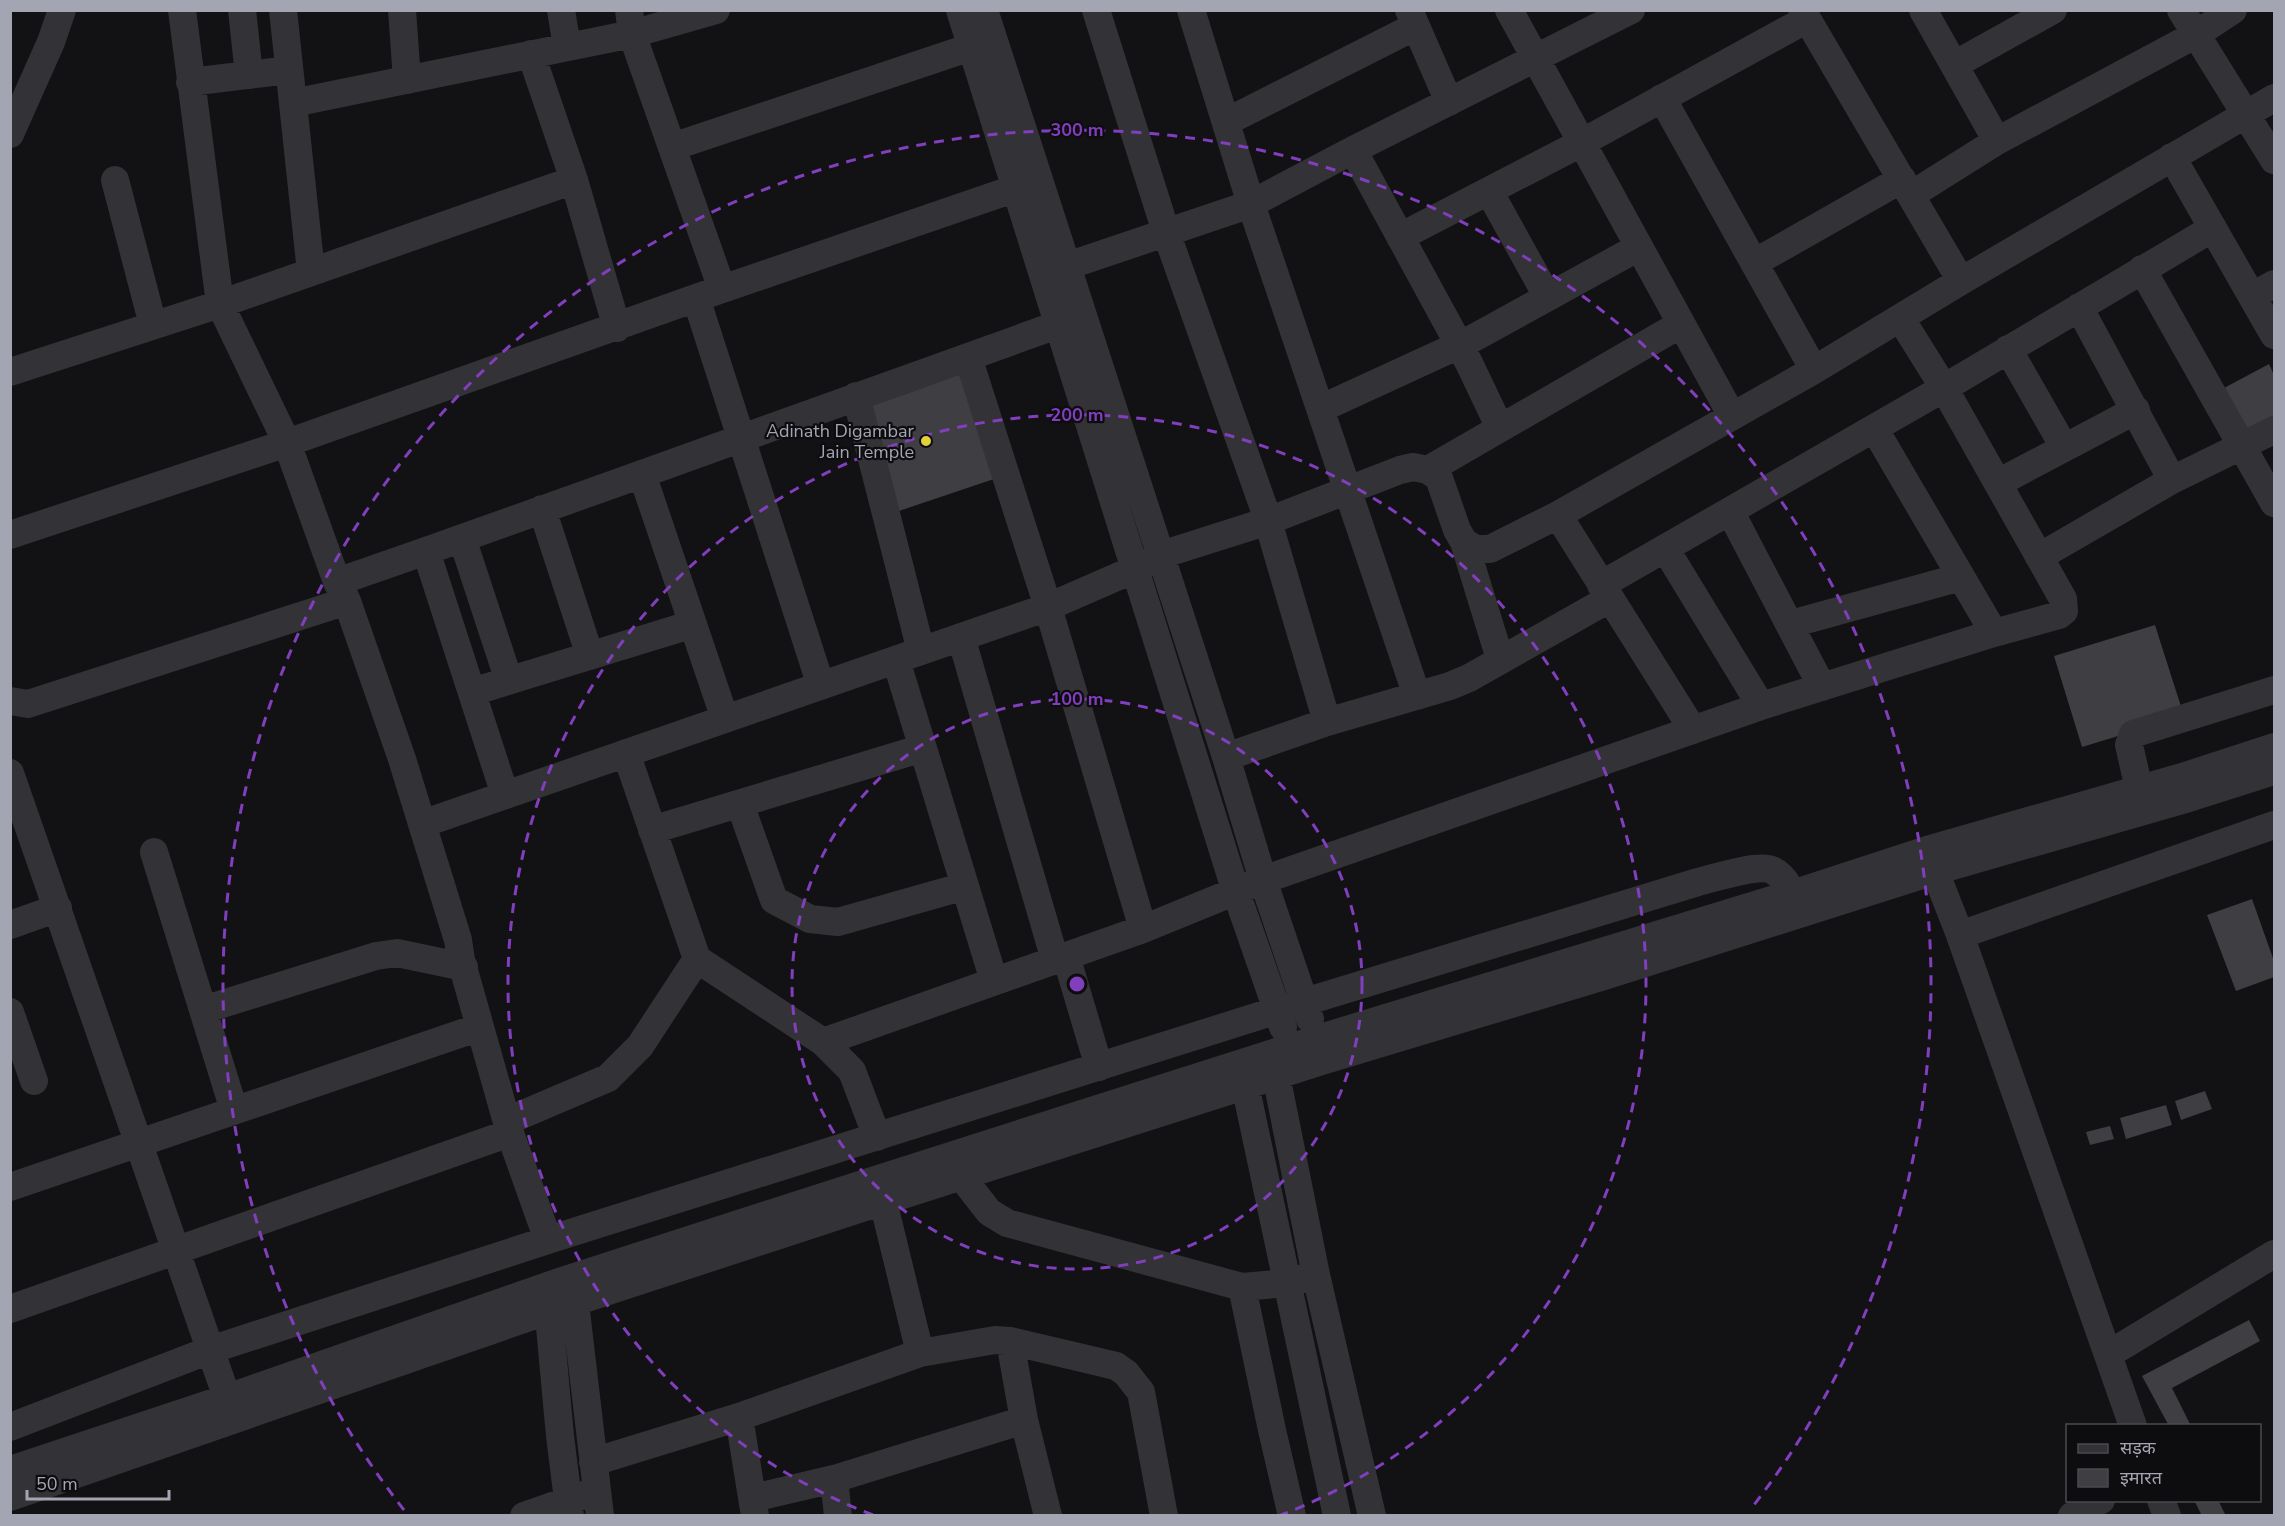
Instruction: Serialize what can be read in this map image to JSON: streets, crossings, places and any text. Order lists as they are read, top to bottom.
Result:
{
  "places": ["Adinath Digambar Jain Temple"],
  "legend": ["सड़क", "इमारत"],
  "scale_bar": "50 m",
  "rings": ["300 m", "200 m", "100 m"]
}
